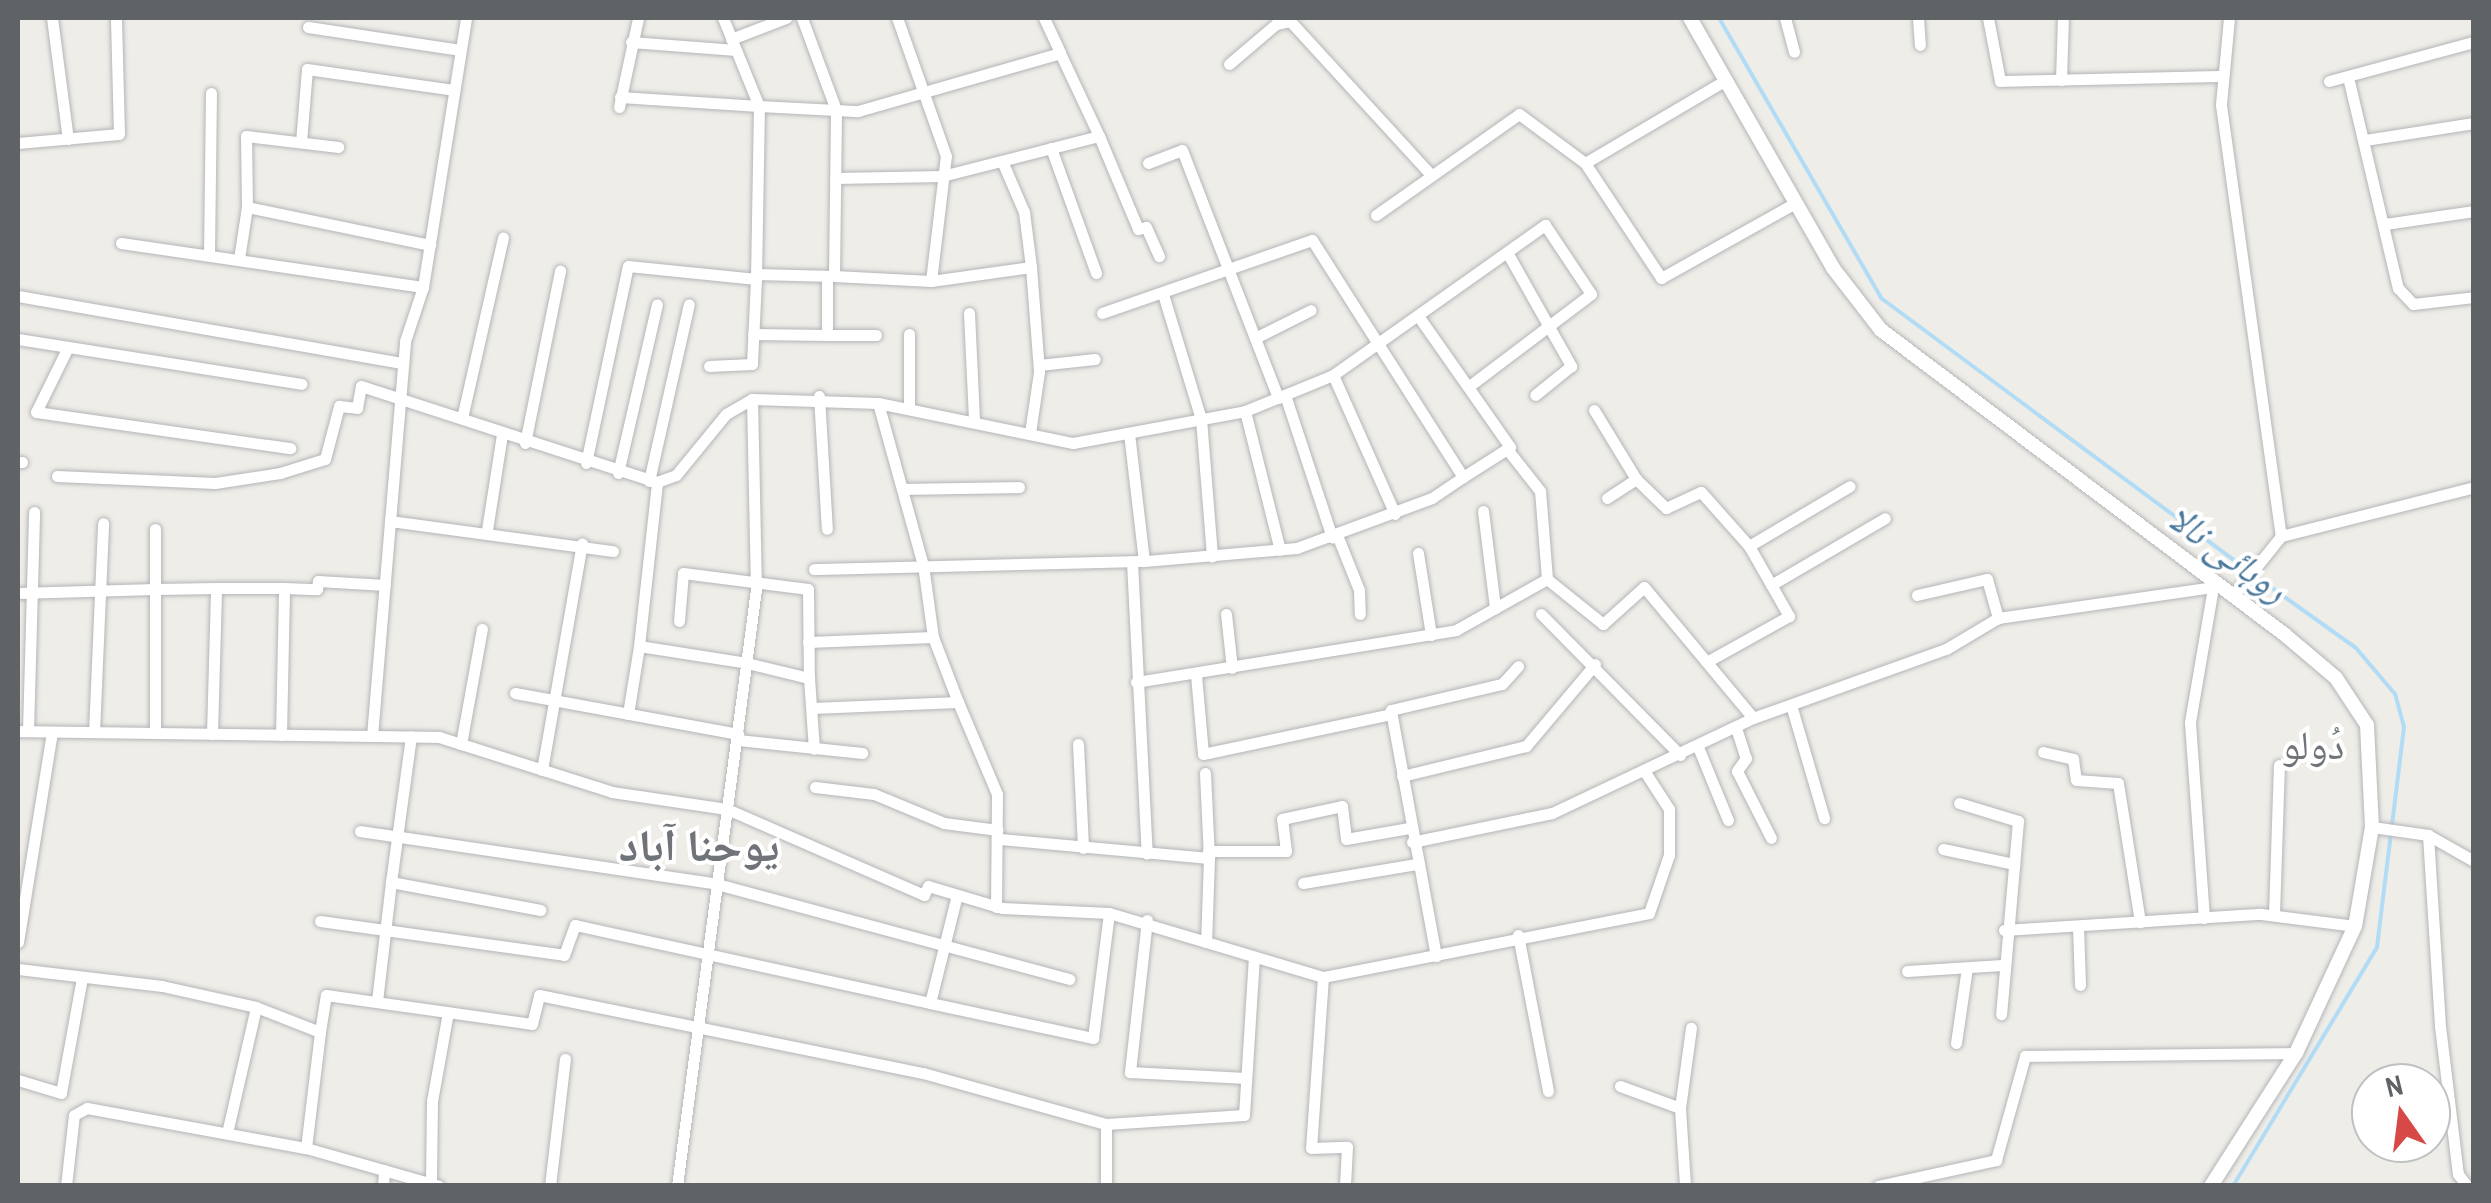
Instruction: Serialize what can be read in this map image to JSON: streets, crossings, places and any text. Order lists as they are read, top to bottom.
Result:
{
  "districts": ["دُولو", "یوحنا آباد"],
  "water": ["روہائی نالا"],
  "north": "top"
}
